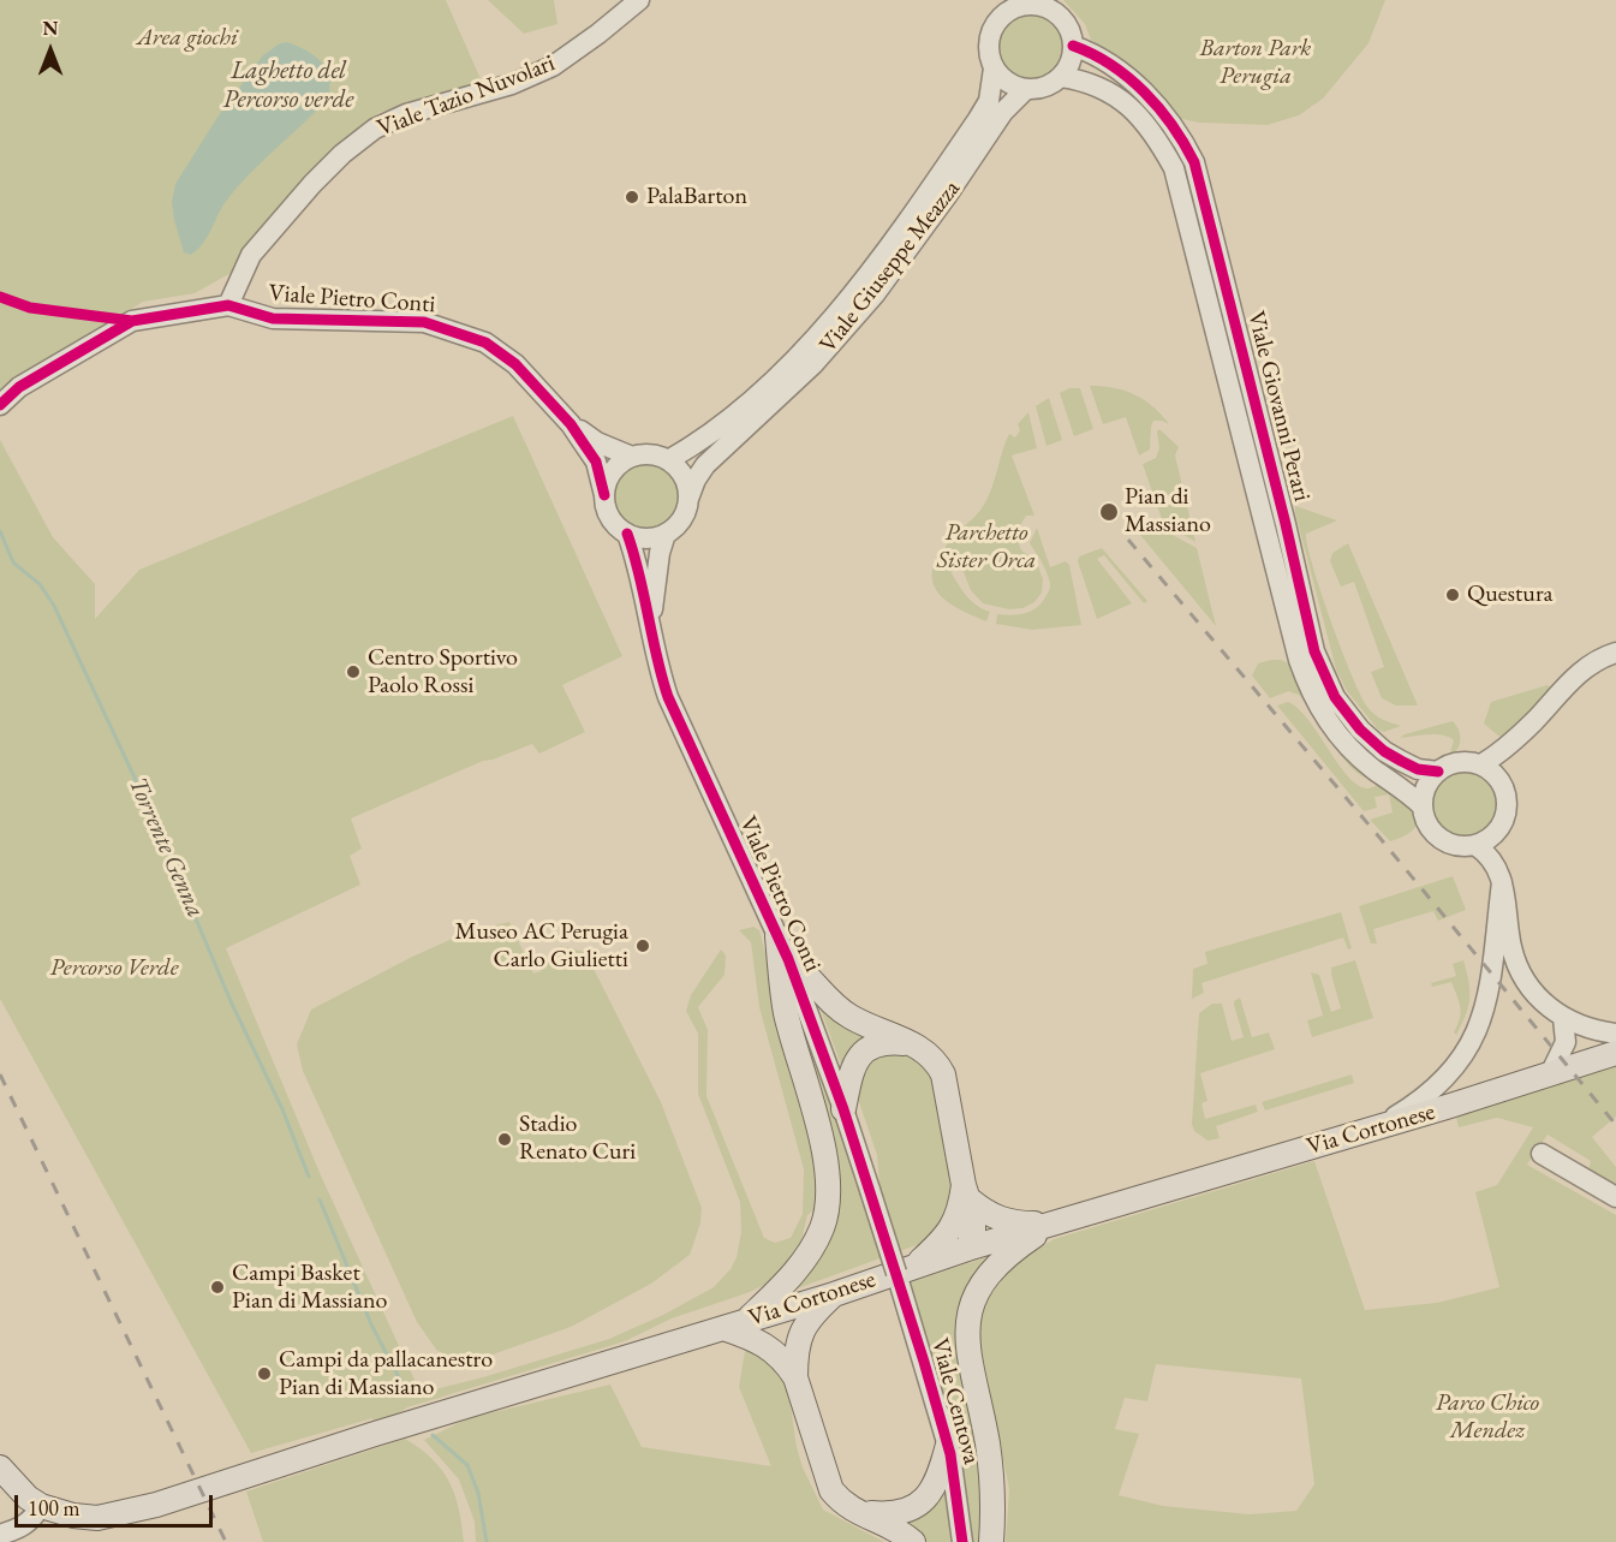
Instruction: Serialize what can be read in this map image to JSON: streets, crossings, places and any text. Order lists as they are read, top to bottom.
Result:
{
  "streets": {
    "main road": ["Via Cortonese"],
    "street": [
      "Viale Tazio Nuvolari",
      "Viale Giuseppe Meazza",
      "Viale Pietro Conti",
      "Viale Giovanni Perari",
      "Viale Centova"
    ]
  },
  "crossings": [
    ["Viale Tazio Nuvolari", "Viale Pietro Conti"],
    ["Viale Giuseppe Meazza", "Viale Pietro Conti"],
    ["Viale Giuseppe Meazza", "Viale Giovanni Perari"],
    ["Viale Pietro Conti", "Via Cortonese"],
    ["Viale Pietro Conti", "Viale Centova"],
    ["Via Cortonese", "Viale Centova"]
  ],
  "water": ["Laghetto del Percorso verde", "Torrente Genna"],
  "parks": [
    "Area giochi",
    "Barton Park Perugia",
    "Parchetto Sister Orca",
    "Percorso Verde",
    "Parco Chico Mendez"
  ],
  "places": [
    "PalaBarton",
    "Pian di Massiano",
    "Questura",
    "Centro Sportivo Paolo Rossi",
    "Museo AC Perugia Carlo Giulietti",
    "Stadio Renato Curi",
    "Campi Basket Pian di Massiano",
    "Campi da pallacanestro Pian di Massiano"
  ],
  "scale_bar": "100 m",
  "north": "top"
}
